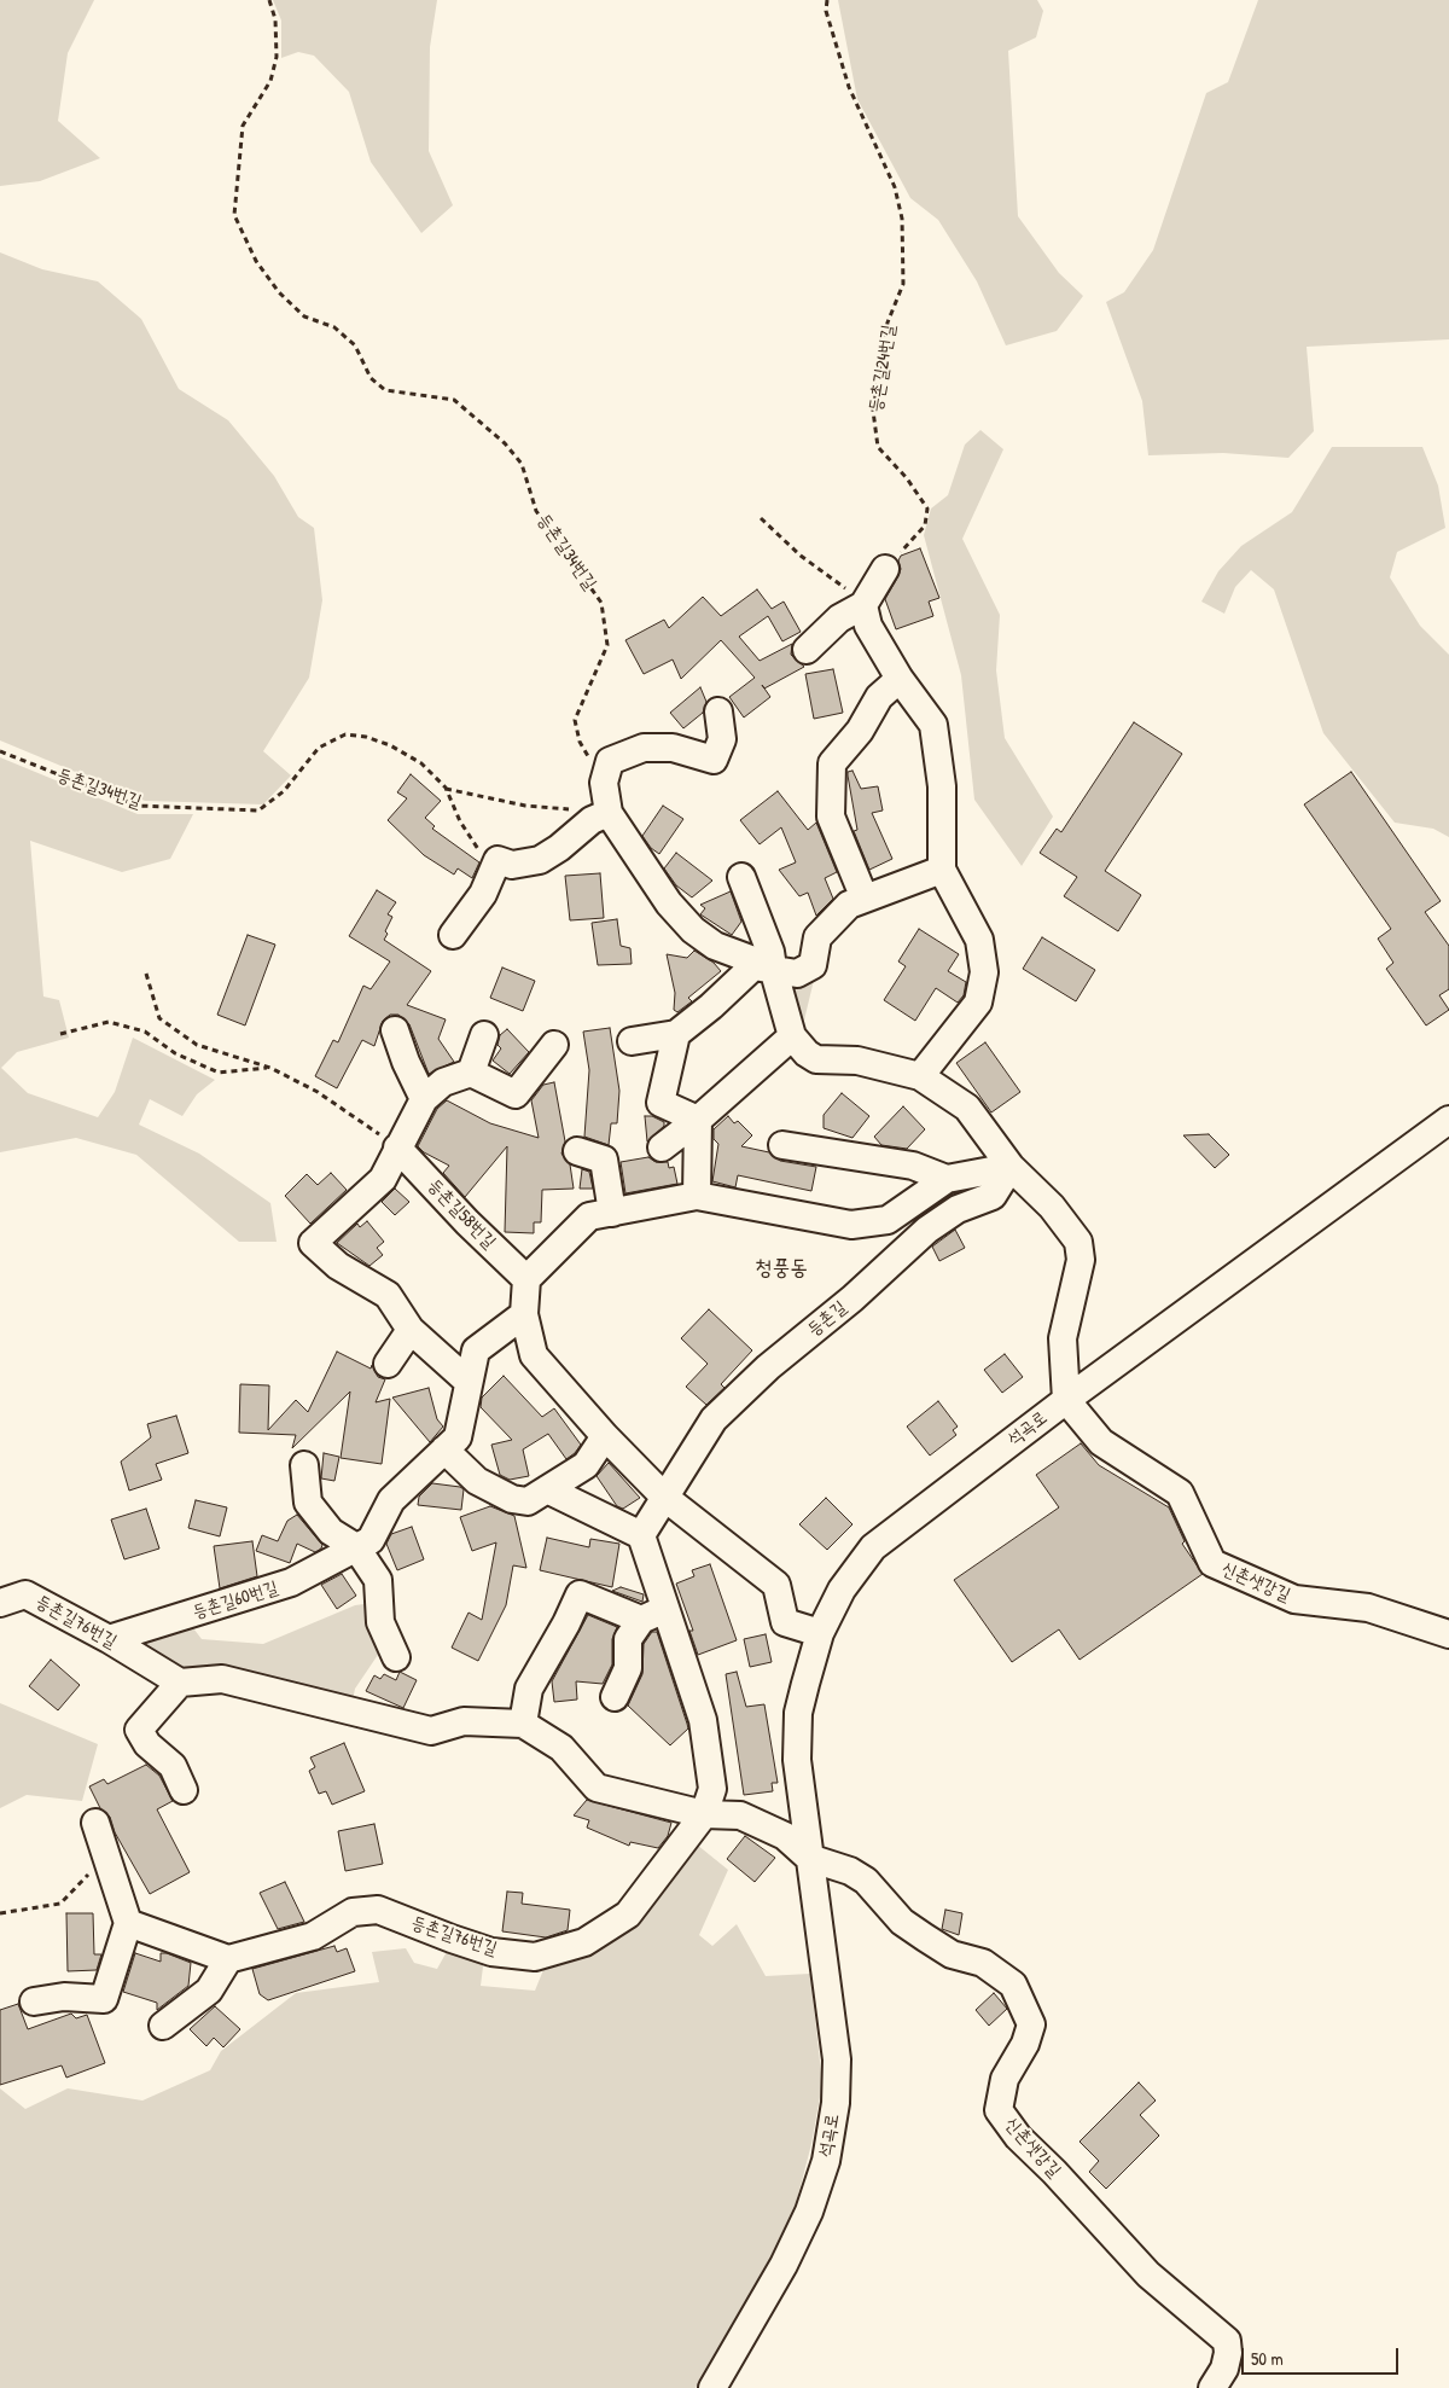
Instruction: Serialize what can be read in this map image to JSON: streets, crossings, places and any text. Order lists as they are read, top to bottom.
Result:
{
  "streets": {
    "street": [
      "등촌길58번길",
      "등촌길",
      "석곡로",
      "신촌샛강길",
      "등촌길60번길",
      "등촌길76번길"
    ],
    "path": ["등촌길24번길", "등촌길34번길"]
  },
  "crossings": [
    ["석곡로", "신촌샛강길"],
    ["등촌길60번길", "등촌길76번길"]
  ],
  "districts": ["청풍동"],
  "scale_bar": "50 m"
}
